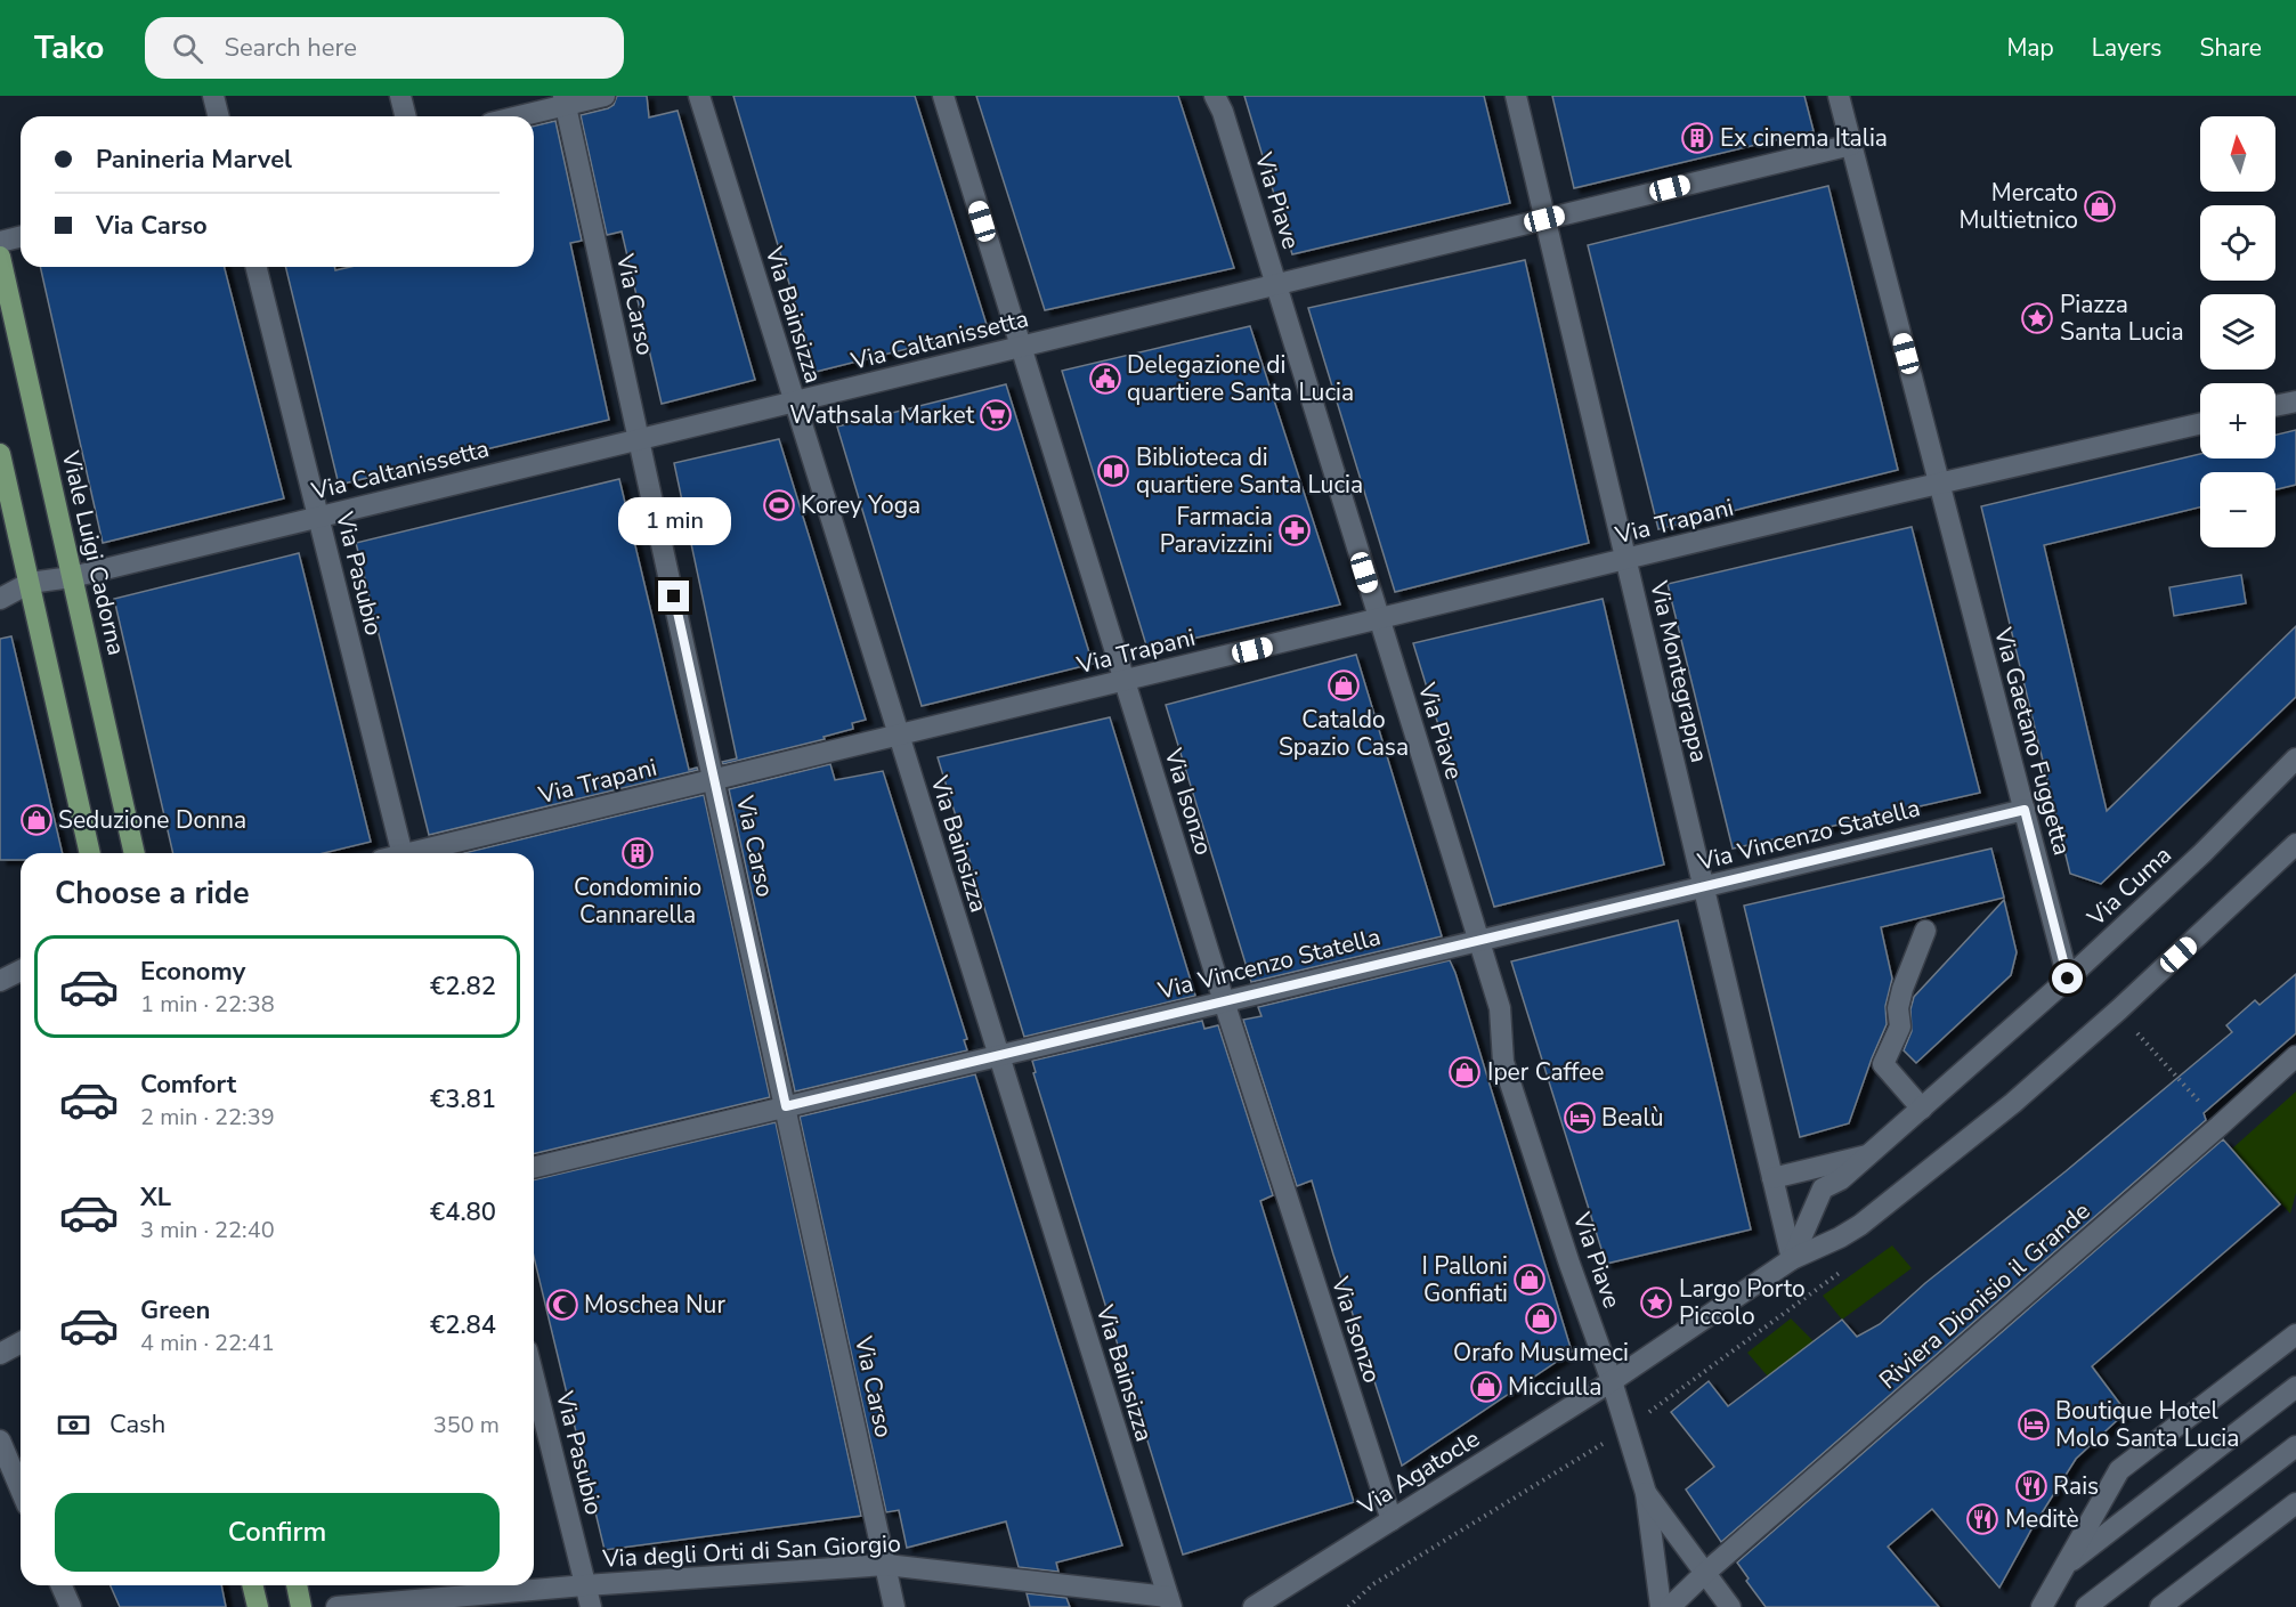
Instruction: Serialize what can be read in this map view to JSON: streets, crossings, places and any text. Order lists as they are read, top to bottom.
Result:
{
  "streets": {
    "main road": ["Viale Luigi Cadorna"],
    "street": [
      "Via Piave",
      "Via Carso",
      "Via Bainsizza",
      "Via Caltanissetta",
      "Via Trapani",
      "Via Pasubio",
      "Via Montegrappa",
      "Via Gaetano Fuggetta",
      "Via Isonzo",
      "Via Vincenzo Statella",
      "Via Cuma",
      "Riviera Dionisio il Grande",
      "Via Agatocle",
      "Via degli Orti di San Giorgio"
    ]
  },
  "crossings": [
    ["Via Piave", "Via Caltanissetta"],
    ["Via Piave", "Via Trapani"],
    ["Via Piave", "Via Vincenzo Statella"],
    ["Via Piave", "Via Agatocle"],
    ["Via Carso", "Via Caltanissetta"],
    ["Via Carso", "Via Trapani"],
    ["Via Carso", "Via Vincenzo Statella"],
    ["Via Carso", "Via degli Orti di San Giorgio"],
    ["Via Bainsizza", "Via Caltanissetta"],
    ["Via Bainsizza", "Via Trapani"],
    ["Via Bainsizza", "Via Vincenzo Statella"],
    ["Via Bainsizza", "Via degli Orti di San Giorgio"],
    ["Via Caltanissetta", "Viale Luigi Cadorna"],
    ["Via Caltanissetta", "Via Pasubio"],
    ["Via Caltanissetta", "Via Montegrappa"],
    ["Via Caltanissetta", "Via Gaetano Fuggetta"],
    ["Via Caltanissetta", "Via Isonzo"],
    ["Via Trapani", "Via Montegrappa"],
    ["Via Trapani", "Via Gaetano Fuggetta"],
    ["Via Trapani", "Via Isonzo"],
    ["Via Pasubio", "Via degli Orti di San Giorgio"],
    ["Via Montegrappa", "Via Vincenzo Statella"],
    ["Via Montegrappa", "Via Cuma"],
    ["Via Montegrappa", "Via Agatocle"],
    ["Via Gaetano Fuggetta", "Via Vincenzo Statella"],
    ["Via Gaetano Fuggetta", "Via Cuma"],
    ["Via Isonzo", "Via Vincenzo Statella"],
    ["Via Isonzo", "Via Agatocle"],
    ["Via Cuma", "Via Agatocle"]
  ],
  "places": {
    "building": ["Ex cinema Italia", "Condominio Cannarella"],
    "shop": [
      "Mercato Multietnico",
      "Cataldo Spazio Casa",
      "Seduzione Donna",
      "Iper Caffee",
      "I Palloni Gonfiati",
      "Orafo Musumeci",
      "Micciulla"
    ],
    "place": ["Piazza Santa Lucia", "Largo Porto Piccolo"],
    "public building": ["Delegazione di quartiere Santa Lucia"],
    "supermarket": ["Wathsala Market"],
    "library": ["Biblioteca di quartiere Santa Lucia"],
    "sports": ["Korey Yoga"],
    "pharmacy": ["Farmacia Paravizzini"],
    "hotel": ["Bealù", "Boutique Hotel Molo Santa Lucia"],
    "mosque": ["Moschea Nur"],
    "restaurant": ["Rais", "Meditè"]
  },
  "north": "top",
  "page": {
    "header": "Tako",
    "search": "Search here",
    "nav": ["Map", "Layers", "Share"],
    "map_buttons": ["+", "−"],
    "banner": ["Panineria Marvel", "Via Carso"],
    "bubble": "1 min",
    "heading": "Choose a ride",
    "list": [
      {
        "name": "Economy",
        "note": "1 min · 22:38",
        "value": "€2.82"
      },
      {
        "name": "Comfort",
        "note": "2 min · 22:39",
        "value": "€3.81"
      },
      {
        "name": "XL",
        "note": "3 min · 22:40",
        "value": "€4.80"
      },
      {
        "name": "Green",
        "note": "4 min · 22:41",
        "value": "€2.84"
      }
    ],
    "pay": ["Cash", "350 m"],
    "buttons": "Confirm"
  }
}
